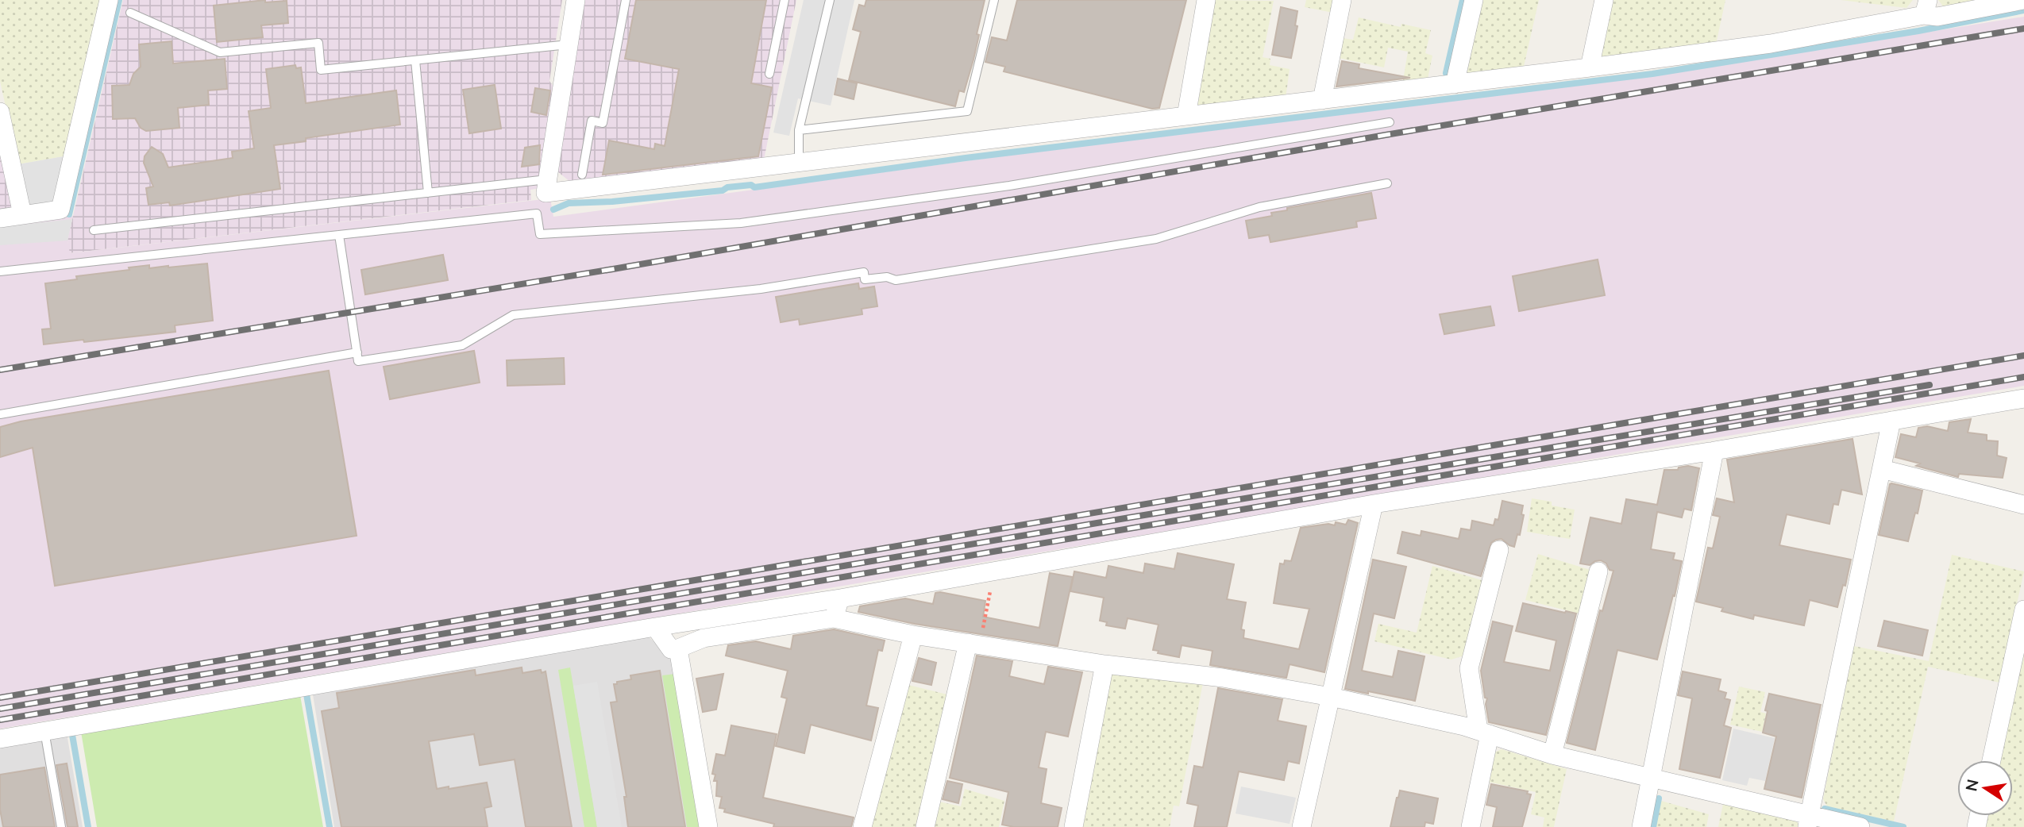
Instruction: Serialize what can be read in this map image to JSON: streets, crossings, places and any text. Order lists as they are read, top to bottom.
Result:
{
  "north": "left"
}
